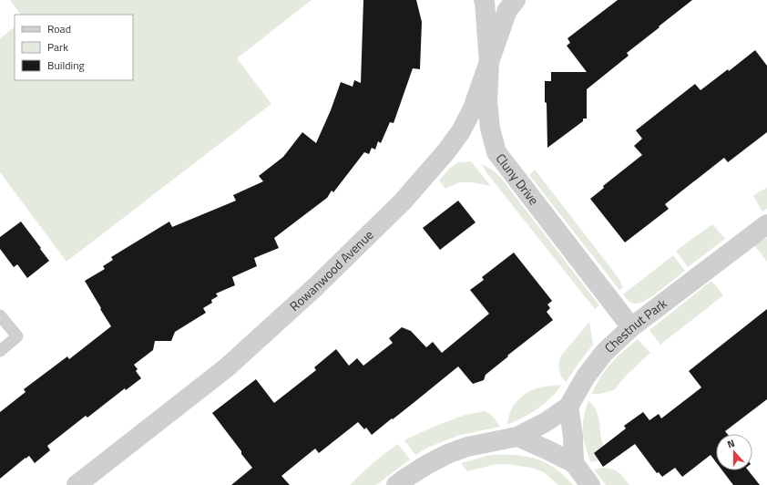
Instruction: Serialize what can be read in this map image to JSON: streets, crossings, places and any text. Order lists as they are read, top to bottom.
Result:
{
  "streets": {
    "street": ["Cluny Drive", "Rowanwood Avenue", "Chestnut Park"]
  },
  "crossings": [
    ["Cluny Drive", "Rowanwood Avenue"],
    ["Cluny Drive", "Chestnut Park"]
  ],
  "legend": ["Road", "Park", "Building"],
  "north": "top"
}
